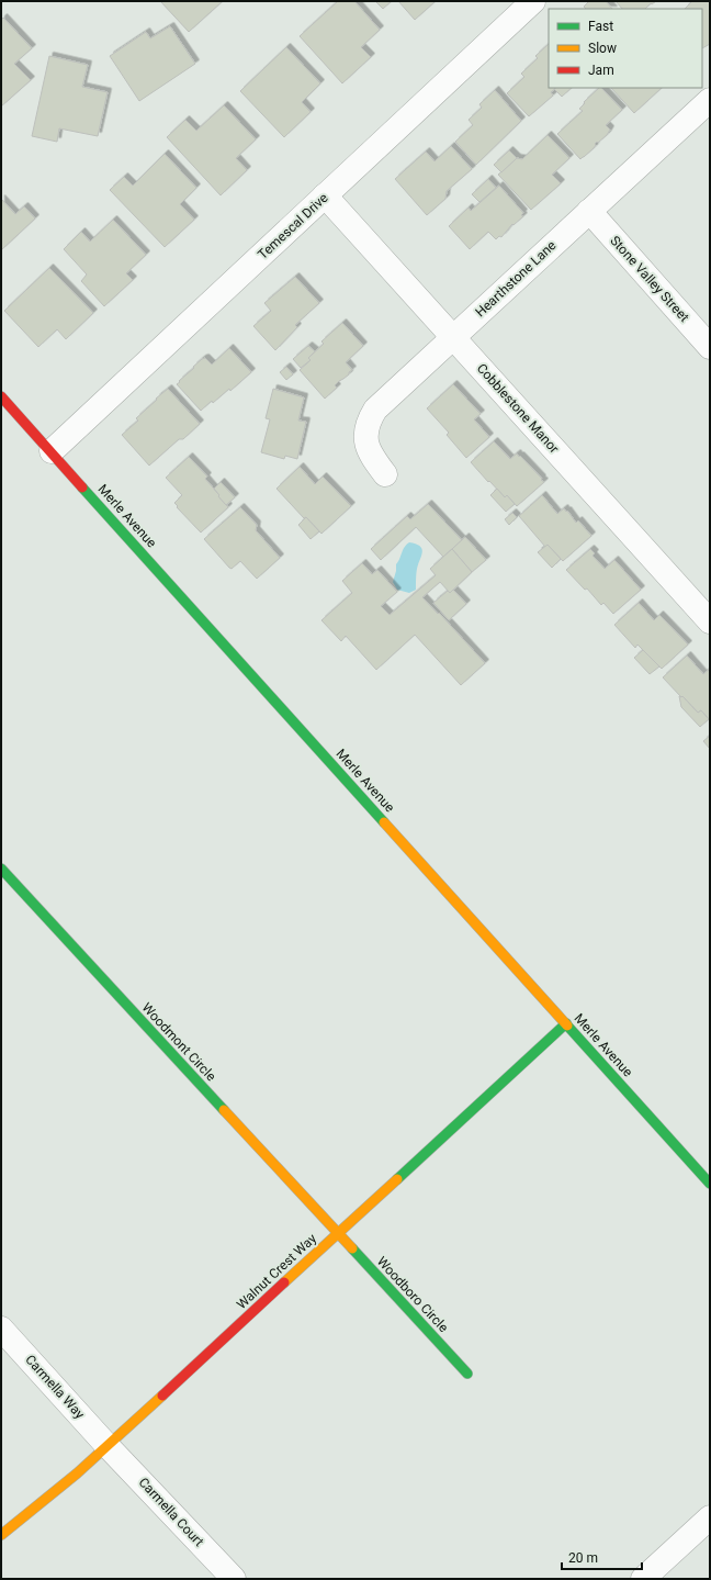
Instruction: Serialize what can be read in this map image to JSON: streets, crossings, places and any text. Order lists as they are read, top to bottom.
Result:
{
  "streets": {
    "street": [
      "Temescal Drive",
      "Hearthstone Lane",
      "Stone Valley Street",
      "Cobblestone Manor",
      "Merle Avenue",
      "Woodmont Circle",
      "Walnut Crest Way",
      "Woodboro Circle",
      "Carmella Way",
      "Carmella Court"
    ]
  },
  "crossings": [
    ["Temescal Drive", "Cobblestone Manor"],
    ["Temescal Drive", "Merle Avenue"],
    ["Hearthstone Lane", "Stone Valley Street"],
    ["Hearthstone Lane", "Cobblestone Manor"],
    ["Merle Avenue", "Walnut Crest Way"],
    ["Woodmont Circle", "Walnut Crest Way"],
    ["Woodmont Circle", "Woodboro Circle"],
    ["Walnut Crest Way", "Woodboro Circle"],
    ["Walnut Crest Way", "Carmella Way"],
    ["Walnut Crest Way", "Carmella Court"],
    ["Carmella Way", "Carmella Court"]
  ],
  "legend": ["Fast", "Slow", "Jam"],
  "scale_bar": "20 m"
}
